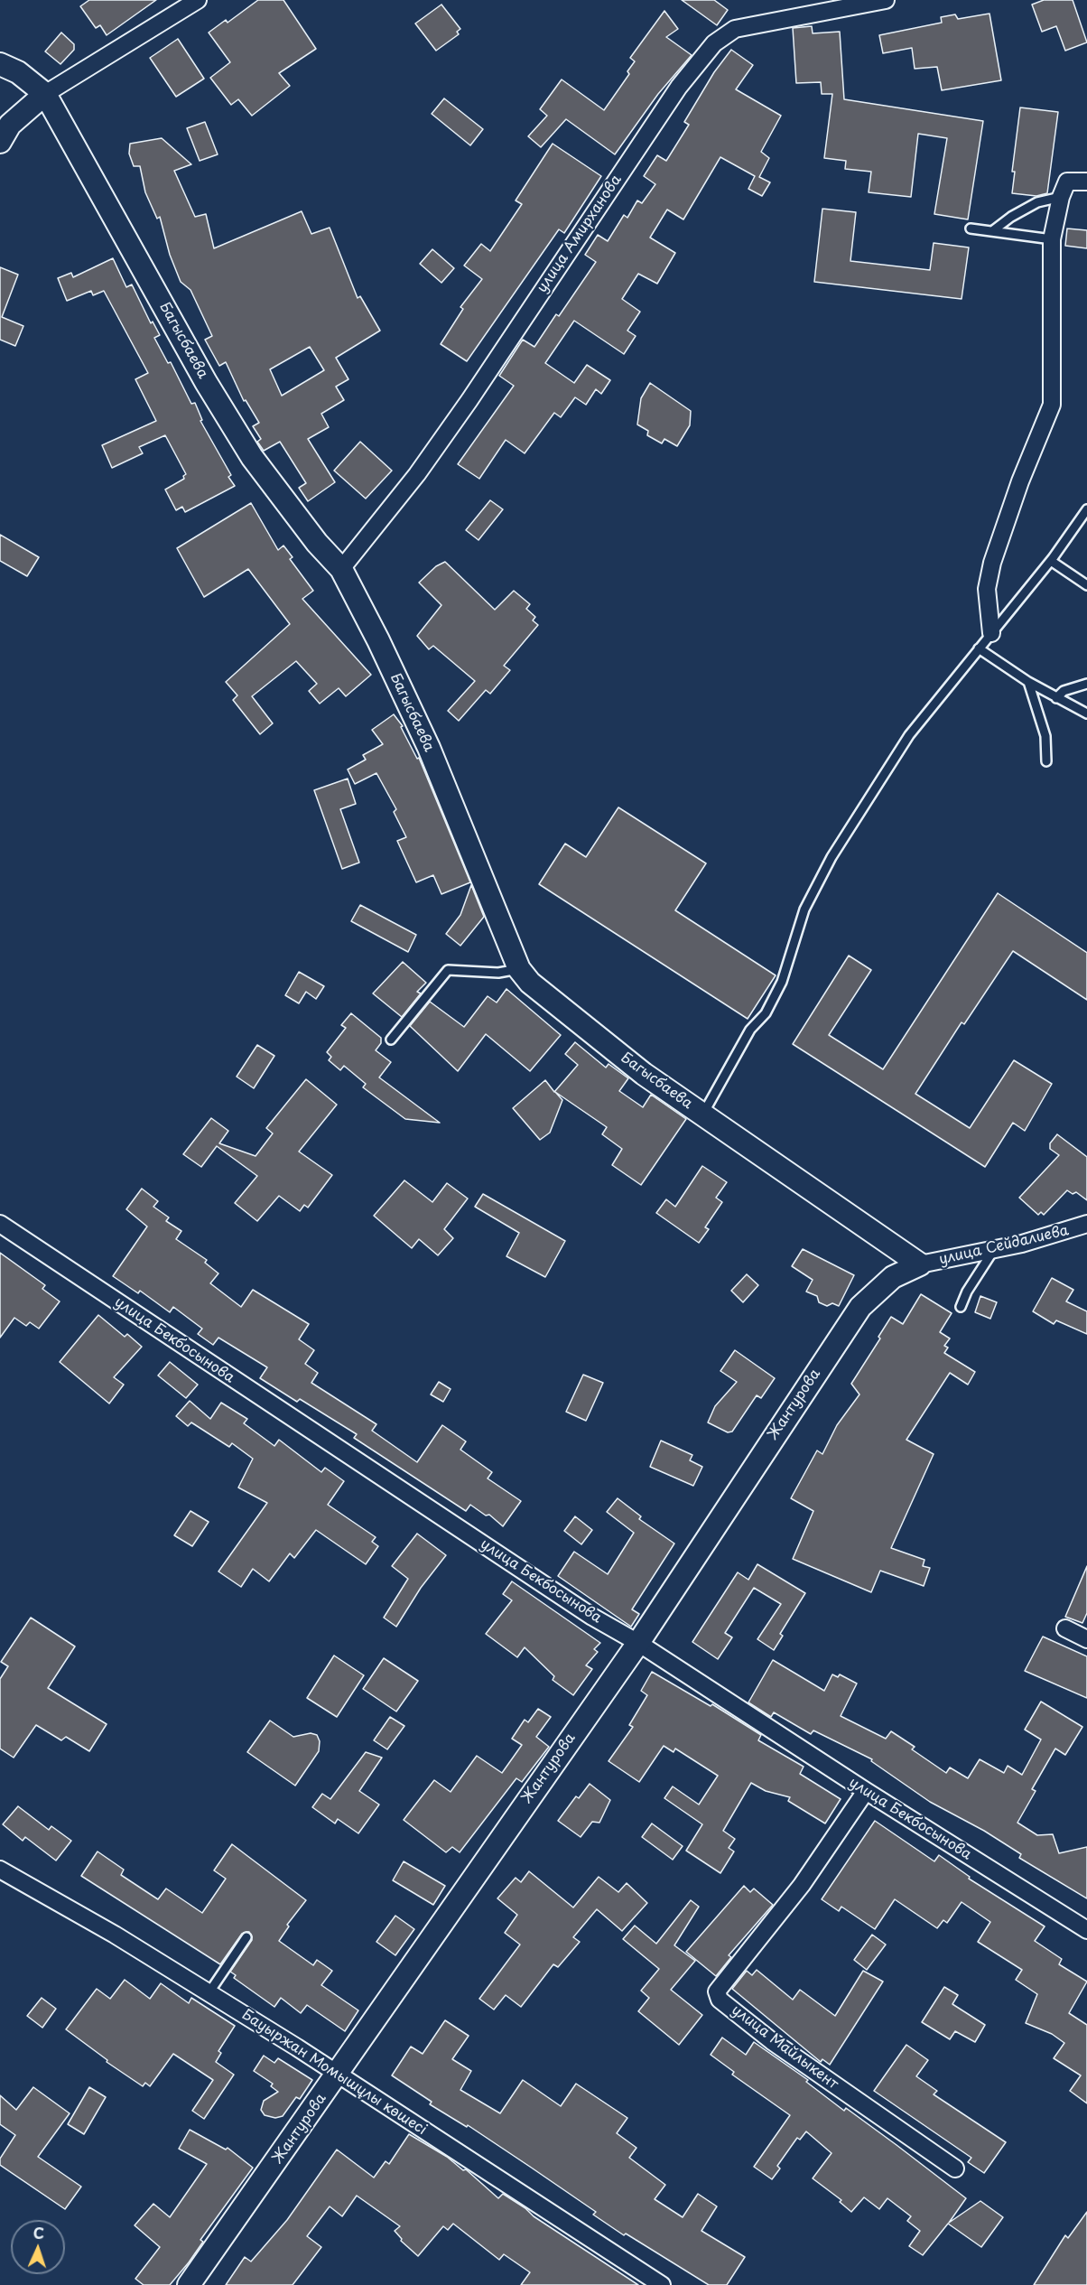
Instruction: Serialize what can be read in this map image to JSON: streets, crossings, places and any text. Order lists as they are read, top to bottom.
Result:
{
  "streets": {
    "street": [
      "улица Амирханова",
      "Багысбаева",
      "улица Сейдалиева",
      "улица Бекбосынова",
      "Жантурова",
      "улица Майлыкент",
      "Бауыржан Момышұлы көшесі"
    ]
  },
  "crossings": [
    ["улица Амирханова", "Багысбаева"],
    ["Багысбаева", "улица Сейдалиева"],
    ["Багысбаева", "Жантурова"],
    ["улица Сейдалиева", "Жантурова"],
    ["улица Бекбосынова", "Жантурова"],
    ["улица Бекбосынова", "улица Майлыкент"],
    ["Жантурова", "Бауыржан Момышұлы көшесі"]
  ],
  "north": "top"
}
